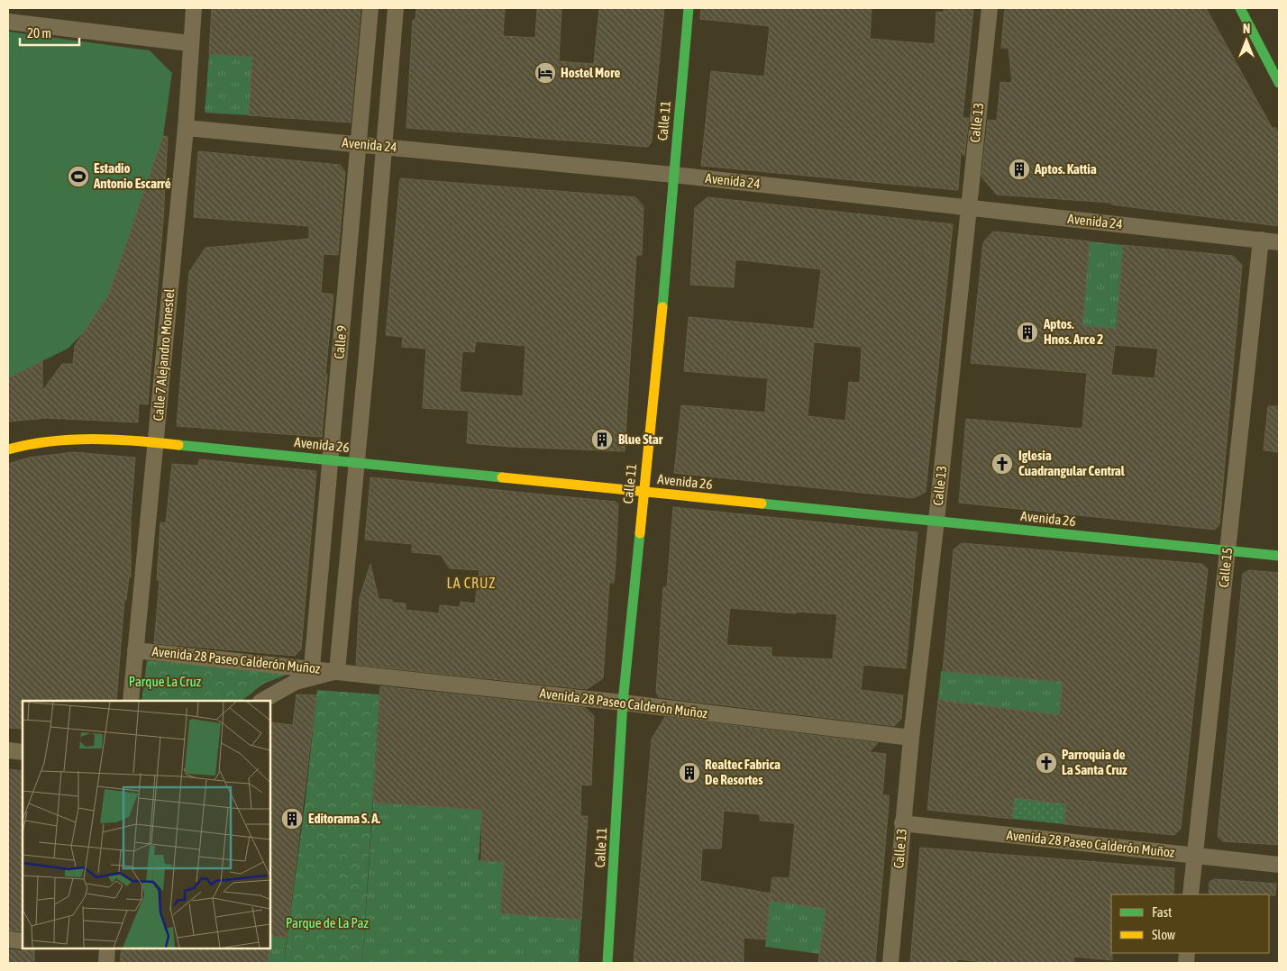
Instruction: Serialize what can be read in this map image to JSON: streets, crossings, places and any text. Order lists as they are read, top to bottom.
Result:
{
  "streets": {
    "street": [
      "Calle 11",
      "Calle 13",
      "Avenida 24",
      "Calle 9",
      "Calle 7 Alejandro Monestel",
      "Avenida 26",
      "Calle 15",
      "Avenida 28 Paseo Calderón Muñoz"
    ]
  },
  "crossings": [
    ["Calle 11", "Avenida 24"],
    ["Calle 11", "Avenida 26"],
    ["Calle 11", "Avenida 28 Paseo Calderón Muñoz"],
    ["Calle 13", "Avenida 24"],
    ["Calle 13", "Avenida 26"],
    ["Calle 13", "Avenida 28 Paseo Calderón Muñoz"],
    ["Avenida 24", "Calle 9"],
    ["Avenida 24", "Calle 7 Alejandro Monestel"],
    ["Avenida 24", "Calle 15"],
    ["Calle 9", "Avenida 26"],
    ["Calle 9", "Avenida 28 Paseo Calderón Muñoz"],
    ["Calle 7 Alejandro Monestel", "Avenida 26"],
    ["Calle 7 Alejandro Monestel", "Avenida 28 Paseo Calderón Muñoz"],
    ["Avenida 26", "Calle 15"],
    ["Calle 15", "Avenida 28 Paseo Calderón Muñoz"]
  ],
  "districts": ["LA CRUZ"],
  "parks": ["Parque La Cruz", "Parque de La Paz"],
  "places": {
    "hotel": ["Hostel More"],
    "building": [
      "Aptos. Kattia",
      "Aptos. Hnos. Arce 2",
      "Blue Star",
      "Realtec Fabrica De Resortes",
      "Editorama S. A."
    ],
    "sports": ["Estadio Antonio Escarré"],
    "church": ["Iglesia Cuadrangular Central", "Parroquia de La Santa Cruz"]
  },
  "legend": ["Fast", "Slow"],
  "scale_bar": "20 m",
  "north": "top"
}
